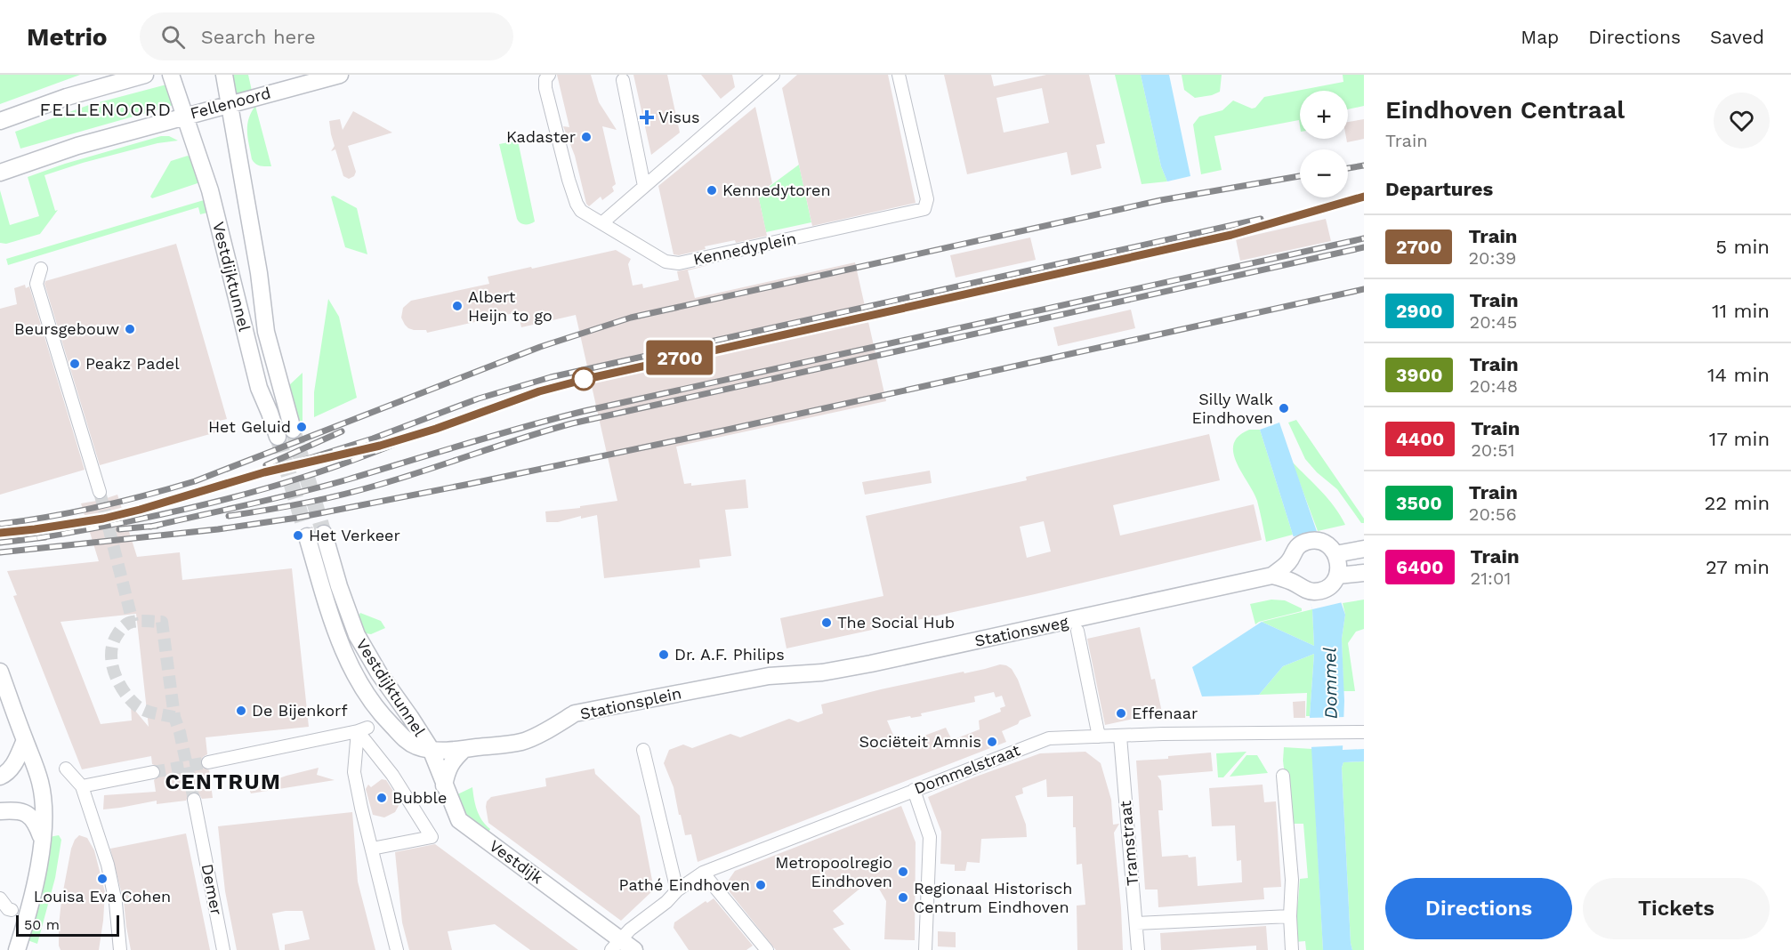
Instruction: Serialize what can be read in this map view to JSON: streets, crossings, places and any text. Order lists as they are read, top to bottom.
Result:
{
  "streets": {
    "street": [
      "Fellenoord",
      "Kennedyplein",
      "Vestdijktunnel",
      "Stationsweg",
      "Stationsplein",
      "Dommelstraat",
      "Tramstraat",
      "Vestdijk",
      "Demer"
    ]
  },
  "crossings": [
    ["Fellenoord", "Vestdijktunnel"],
    ["Vestdijktunnel", "Stationsplein"],
    ["Vestdijktunnel", "Vestdijk"],
    ["Stationsweg", "Stationsplein"],
    ["Stationsplein", "Vestdijk"],
    ["Dommelstraat", "Tramstraat"],
    ["Dommelstraat", "Vestdijk"]
  ],
  "districts": ["FELLENOORD", "CENTRUM"],
  "water": ["Dommel"],
  "places": {
    "health": ["Visus"],
    "other": [
      "Kadaster",
      "Kennedytoren",
      "Albert Heijn to go",
      "Beursgebouw",
      "Peakz Padel",
      "Silly Walk Eindhoven",
      "Het Geluid",
      "Het Verkeer",
      "The Social Hub",
      "Dr. A.F. Philips",
      "De Bijenkorf",
      "Effenaar",
      "Sociëteit Amnis",
      "Bubble",
      "Metropoolregio Eindhoven",
      "Louisa Eva Cohen",
      "Pathé Eindhoven",
      "Regionaal Historisch Centrum Eindhoven"
    ]
  },
  "scale_bar": "50 m",
  "page": {
    "header": "Metrio",
    "search": "Search here",
    "nav": ["Map", "Directions", "Saved"],
    "on_map": "2700",
    "heading": [
      ["Eindhoven Centraal", "Train"],
      "Departures"
    ],
    "map_buttons": ["+", "−"],
    "list": [
      {
        "mark": "2700",
        "name": "Train",
        "note": "20:39",
        "value": "5 min"
      },
      {
        "mark": "2900",
        "name": "Train",
        "note": "20:45",
        "value": "11 min"
      },
      {
        "mark": "3900",
        "name": "Train",
        "note": "20:48",
        "value": "14 min"
      },
      {
        "mark": "4400",
        "name": "Train",
        "note": "20:51",
        "value": "17 min"
      },
      {
        "mark": "3500",
        "name": "Train",
        "note": "20:56",
        "value": "22 min"
      },
      {
        "mark": "6400",
        "name": "Train",
        "note": "21:01",
        "value": "27 min"
      }
    ],
    "buttons": ["Directions", "Tickets"],
    "scale": "50 m"
  }
}
